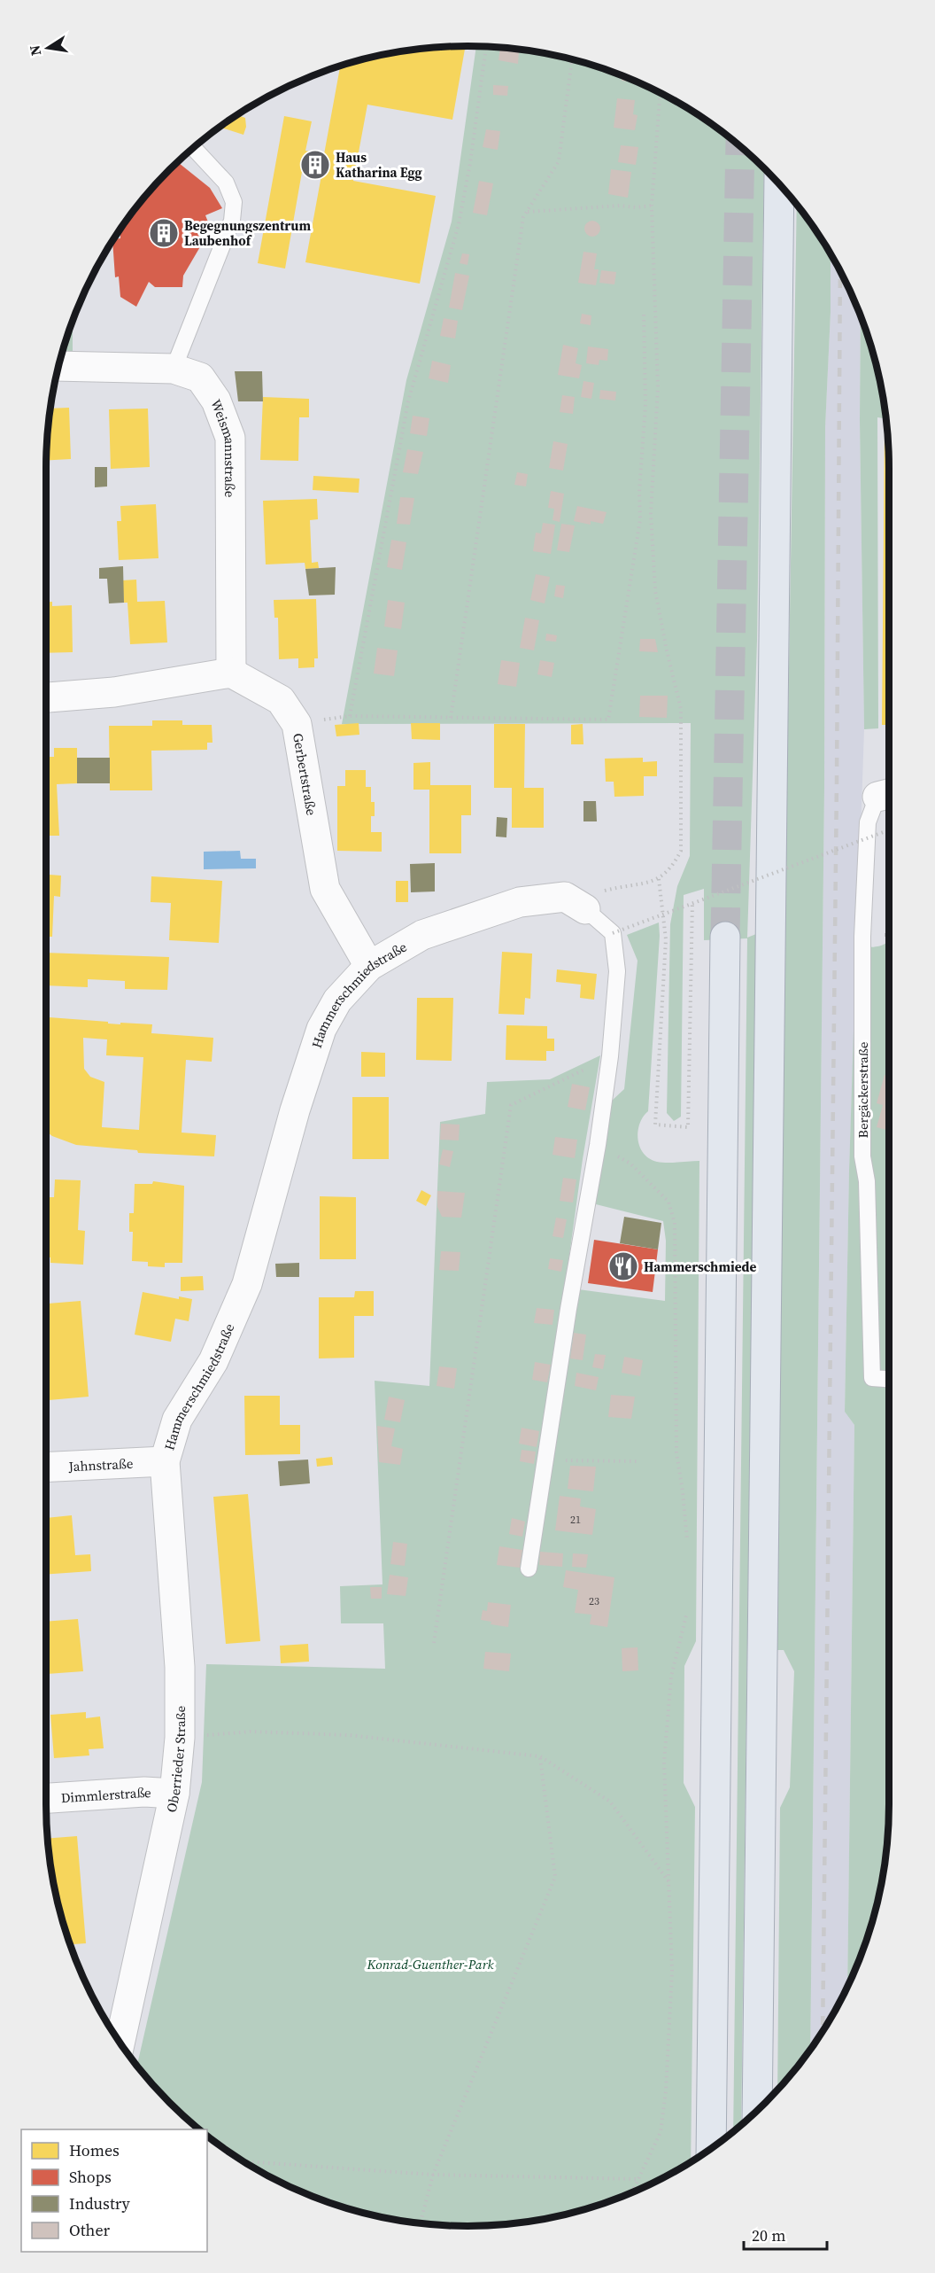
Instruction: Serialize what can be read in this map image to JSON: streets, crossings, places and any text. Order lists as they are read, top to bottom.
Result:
{
  "streets": {
    "street": [
      "Weismannstraße",
      "Gerbertstraße",
      "Hammerschmiedstraße",
      "Jahnstraße",
      "Oberrieder Straße",
      "Dimmlerstraße"
    ],
    "lane": ["Bergäckerstraße"]
  },
  "crossings": [
    ["Weismannstraße", "Gerbertstraße"],
    ["Gerbertstraße", "Hammerschmiedstraße"],
    ["Hammerschmiedstraße", "Jahnstraße"],
    ["Hammerschmiedstraße", "Oberrieder Straße"],
    ["Jahnstraße", "Oberrieder Straße"],
    ["Oberrieder Straße", "Dimmlerstraße"]
  ],
  "parks": ["Konrad-Guenther-Park"],
  "places": {
    "building": ["Haus Katharina Egg", "Begegnungszentrum Laubenhof"],
    "restaurant": ["Hammerschmiede"]
  },
  "house_numbers": ["21", "23"],
  "legend": [
    "Homes",
    "Shops",
    "Industry",
    "Other"
  ],
  "scale_bar": "20 m",
  "north": "left"
}
